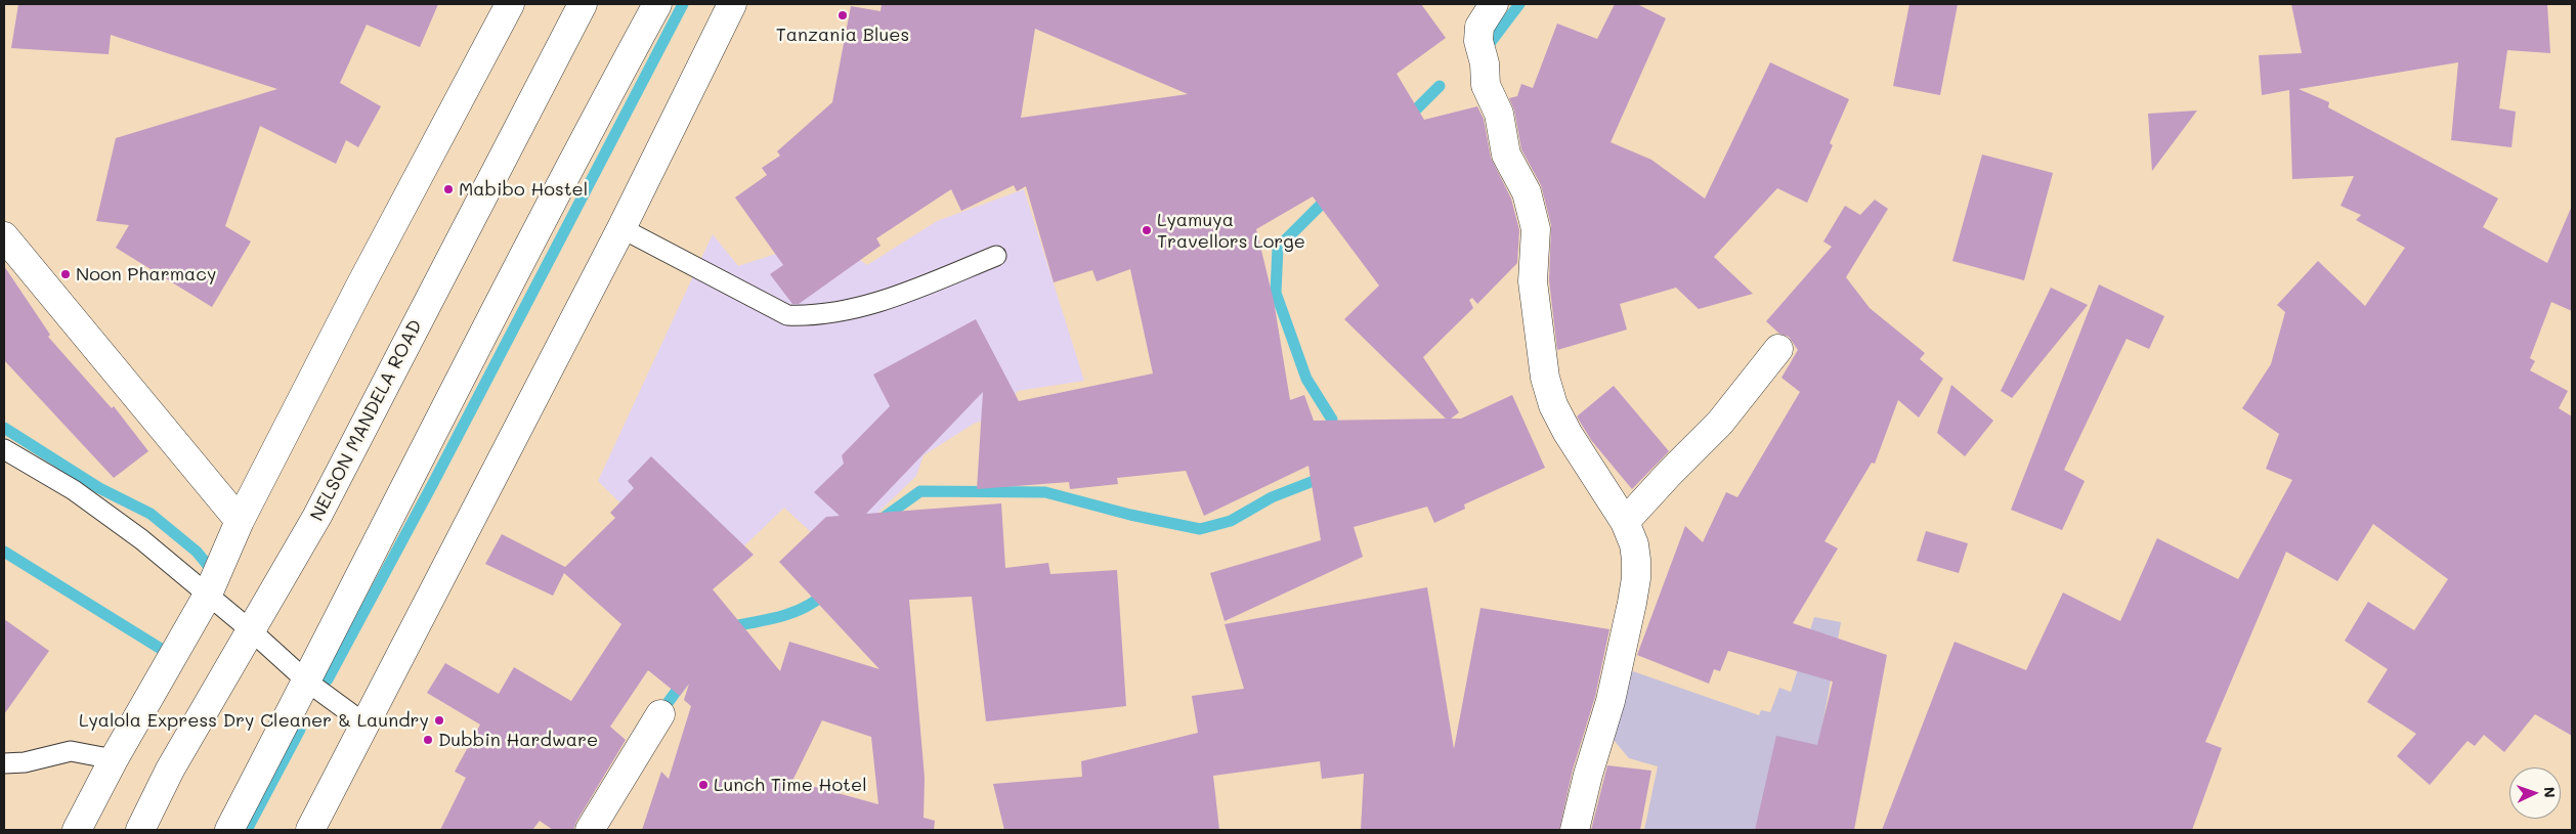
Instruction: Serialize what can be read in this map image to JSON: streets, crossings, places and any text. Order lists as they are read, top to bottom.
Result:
{
  "streets": {
    "street": ["NELSON MANDELA ROAD"]
  },
  "places": [
    "Tanzania Blues",
    "Mabibo Hostel",
    "Lyamuya Travellors Lorge",
    "Noon Pharmacy",
    "Lyalola Express Dry Cleaner & Laundry",
    "Dubbin Hardware",
    "Lunch Time Hotel"
  ],
  "north": "right"
}
